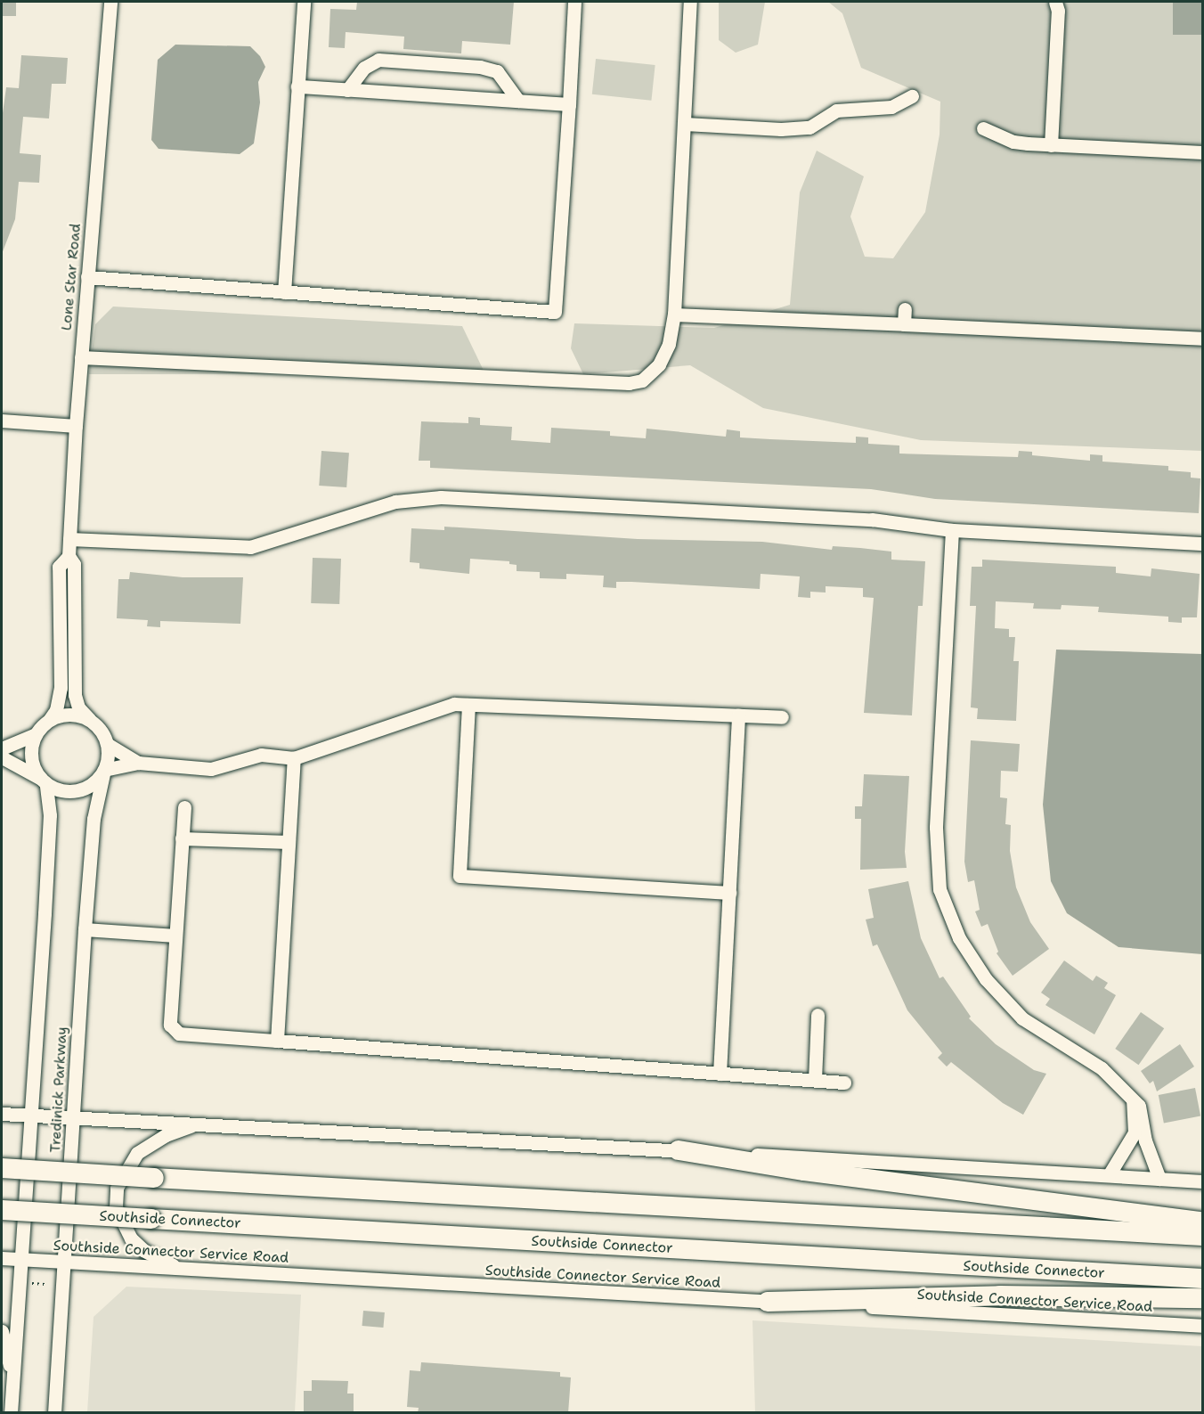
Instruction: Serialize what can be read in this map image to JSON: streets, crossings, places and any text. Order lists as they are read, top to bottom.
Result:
{
  "streets": {
    "highway": ["Southside Connector"],
    "street": ["Lone Star Road", "Tredinick Parkway", "Southside Connector Service Road"]
  },
  "crossings": [
    ["Lone Star Road", "Tredinick Parkway"],
    ["Tredinick Parkway", "Southside Connector Service Road"]
  ]
}
